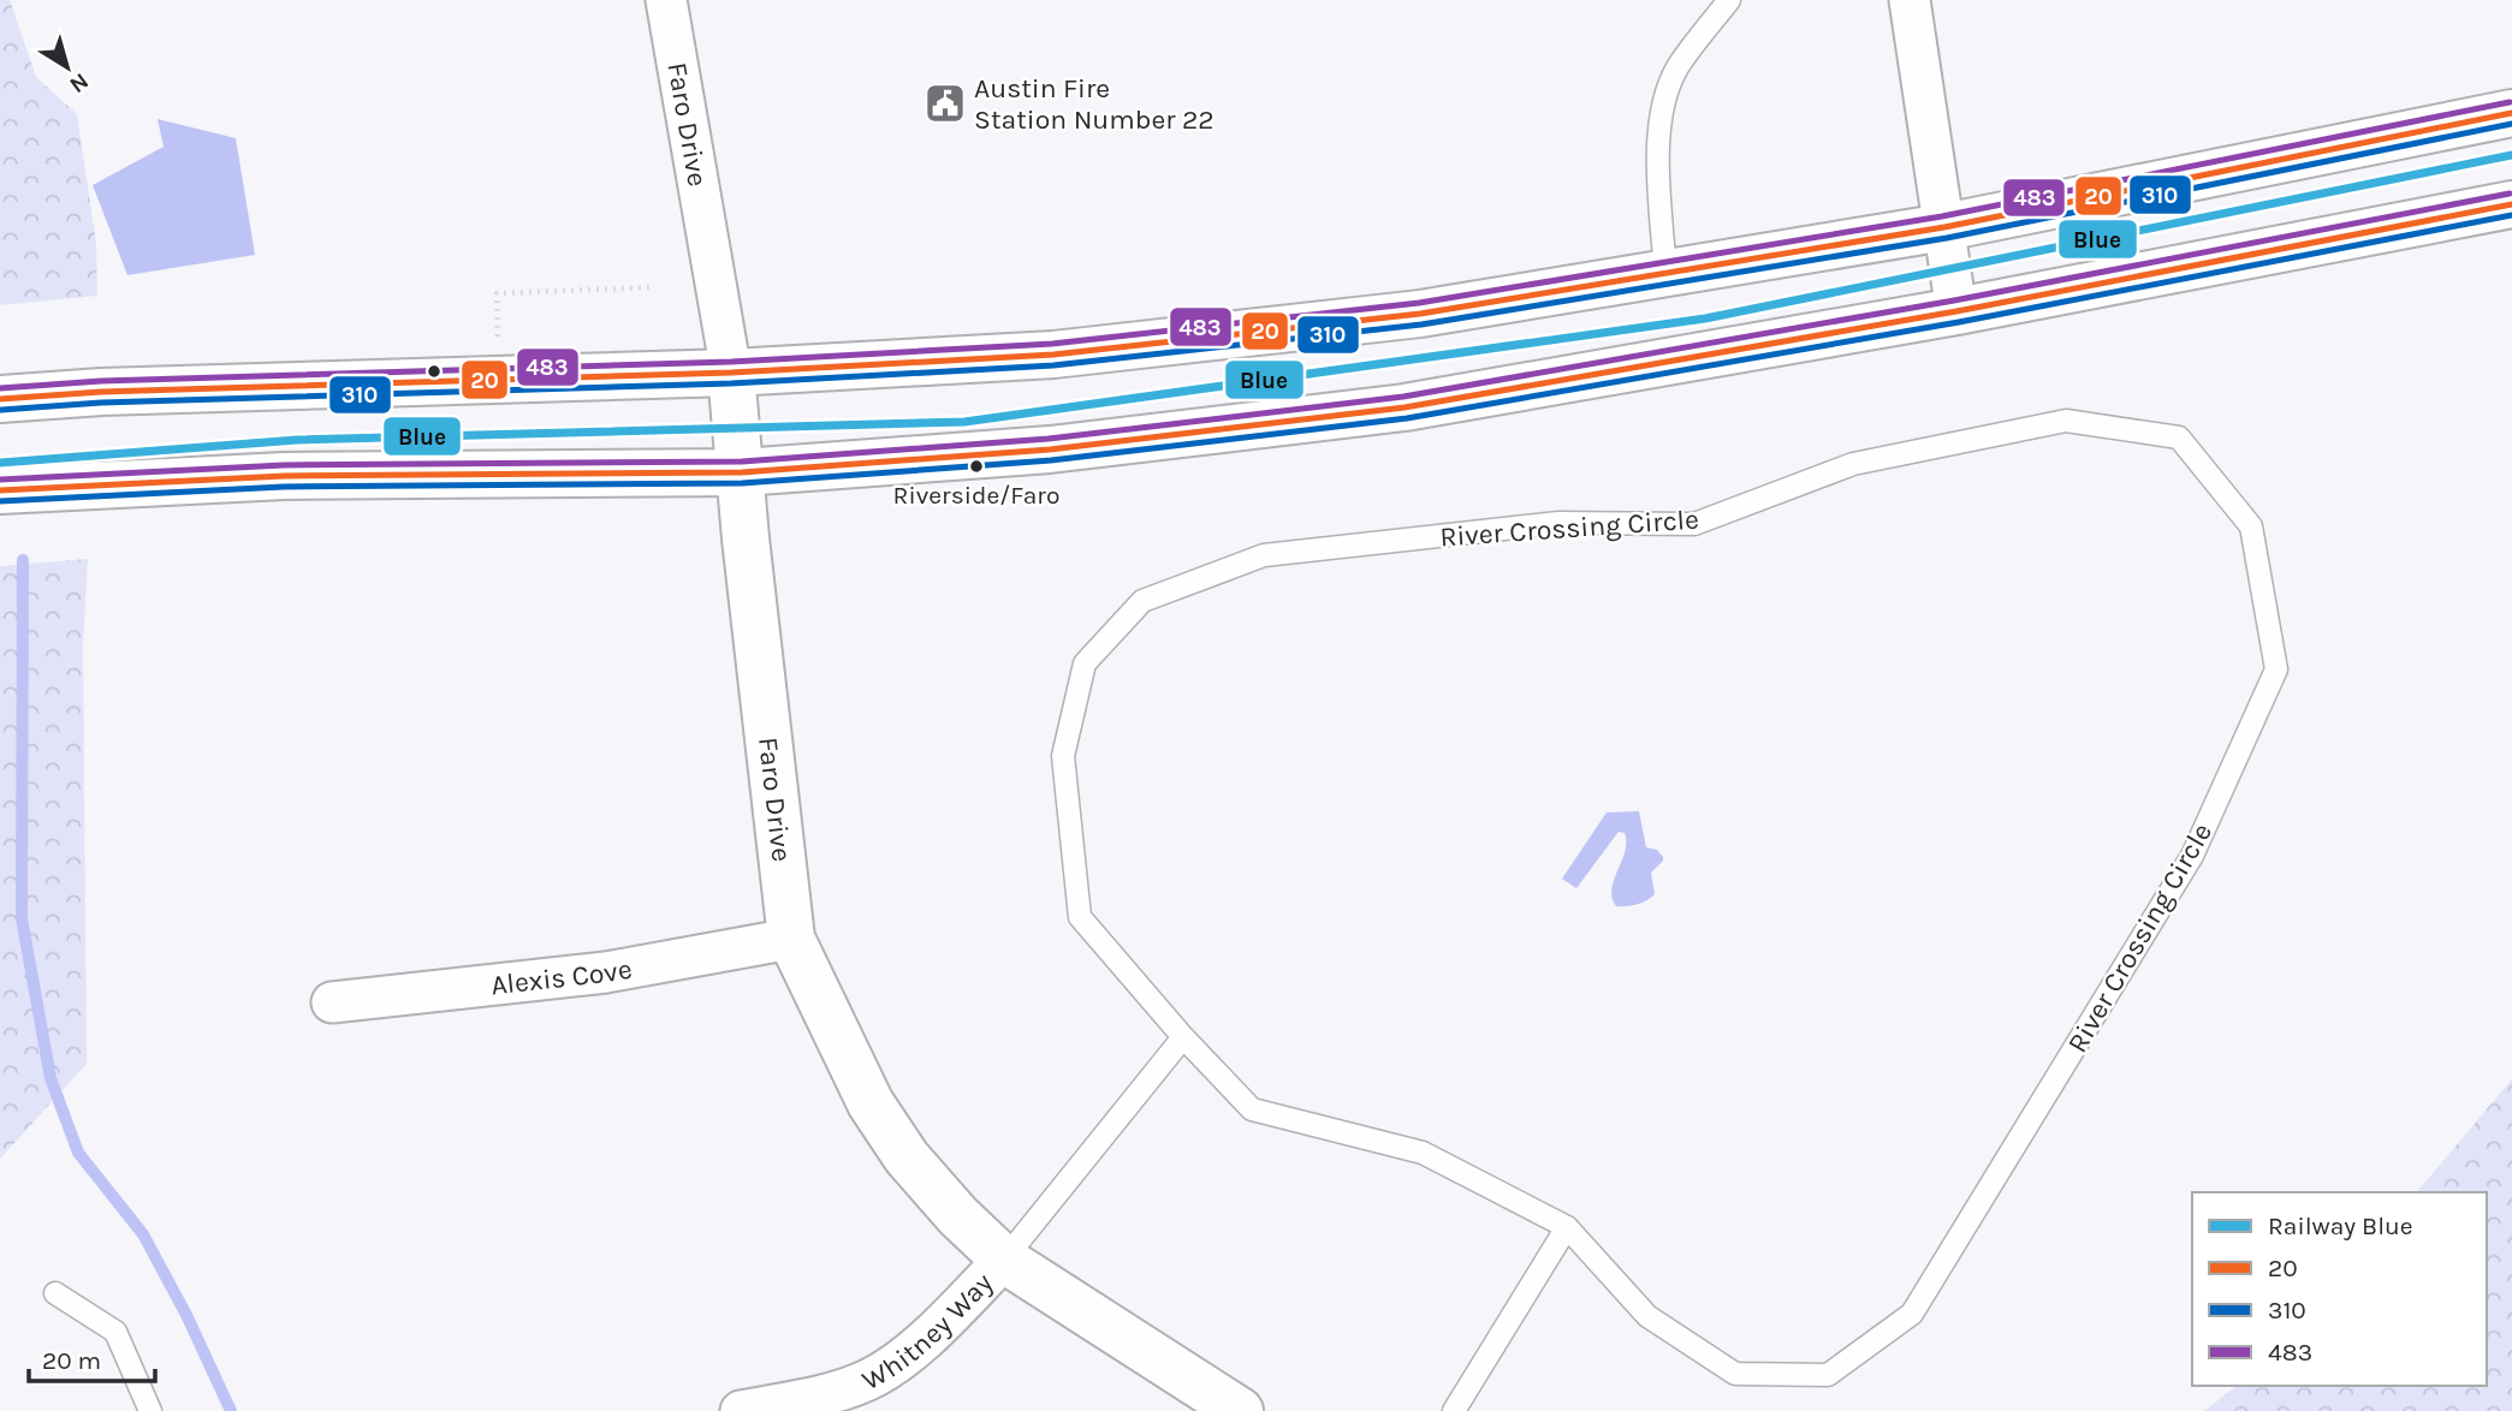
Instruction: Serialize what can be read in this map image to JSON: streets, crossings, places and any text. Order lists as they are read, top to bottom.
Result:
{
  "streets": {
    "main road": ["Faro Drive"],
    "street": ["Alexis Cove", "Whitney Way"],
    "lane": ["River Crossing Circle"]
  },
  "crossings": [
    ["Faro Drive", "Alexis Cove"],
    ["Faro Drive", "Whitney Way"]
  ],
  "places": {
    "public building": ["Austin Fire Station Number 22"],
    "other": ["Riverside/Faro"]
  },
  "lines": [
    "transit line 483",
    "transit line 20",
    "transit line 310",
    "rail line Blue"
  ],
  "legend": [
    "Railway Blue",
    "20",
    "310",
    "483"
  ],
  "scale_bar": "20 m",
  "north": "bottom right"
}
